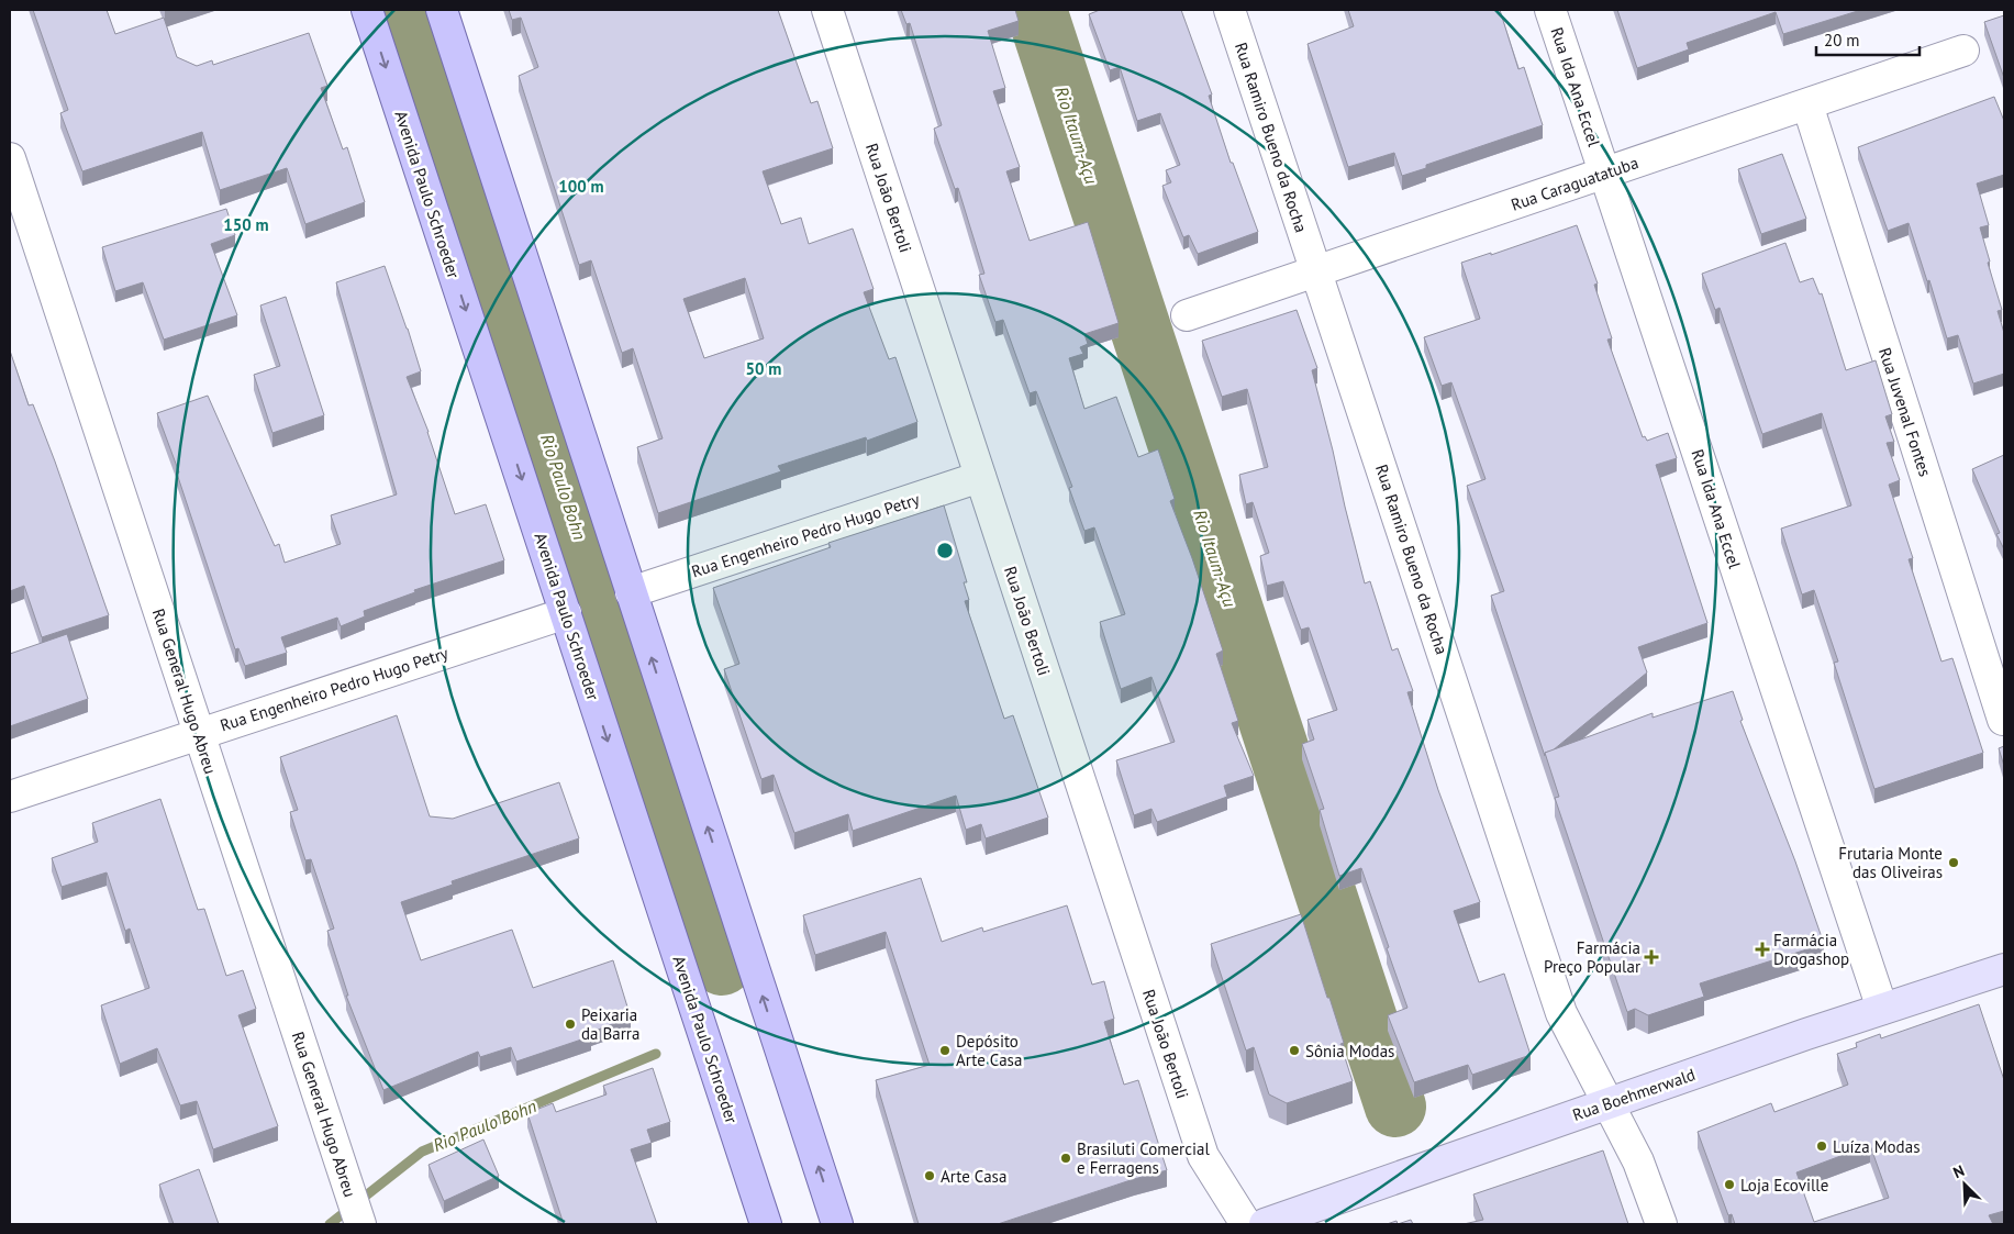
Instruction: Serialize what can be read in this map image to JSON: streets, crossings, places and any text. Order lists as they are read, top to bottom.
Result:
{
  "streets": {
    "main road": ["Avenida Paulo Schroeder", "Rua Boehmerwald"],
    "street": [
      "Rua Ida Ana Eccel",
      "Rua Ramiro Bueno da Rocha",
      "Rua Caraguatatuba",
      "Rua João Bertoli",
      "Rua Juvenal Fontes",
      "Rua Engenheiro Pedro Hugo Petry",
      "Rua General Hugo Abreu"
    ]
  },
  "crossings": [
    ["Rua Ida Ana Eccel", "Rua Caraguatatuba"],
    ["Rua Ida Ana Eccel", "Rua Boehmerwald"],
    ["Rua Ramiro Bueno da Rocha", "Rua Caraguatatuba"],
    ["Rua Ramiro Bueno da Rocha", "Rua Boehmerwald"],
    ["Rua Caraguatatuba", "Rua Juvenal Fontes"],
    ["Avenida Paulo Schroeder", "Rua Engenheiro Pedro Hugo Petry"],
    ["Rua João Bertoli", "Rua Engenheiro Pedro Hugo Petry"],
    ["Rua Engenheiro Pedro Hugo Petry", "Rua General Hugo Abreu"]
  ],
  "water": ["Rio Itaum-Açu", "Rio Paulo Bohn"],
  "places": {
    "other": [
      "Frutaria Monte das Oliveiras",
      "Peixaria da Barra",
      "Depósito Arte Casa",
      "Sônia Modas",
      "Luíza Modas",
      "Brasiluti Comercial e Ferragens",
      "Arte Casa",
      "Loja Ecoville"
    ],
    "health": ["Farmácia Drogashop", "Farmácia Preço Popular"]
  },
  "scale_bar": "20 m",
  "north": "top left",
  "rings": ["100 m", "150 m", "50 m"]
}
